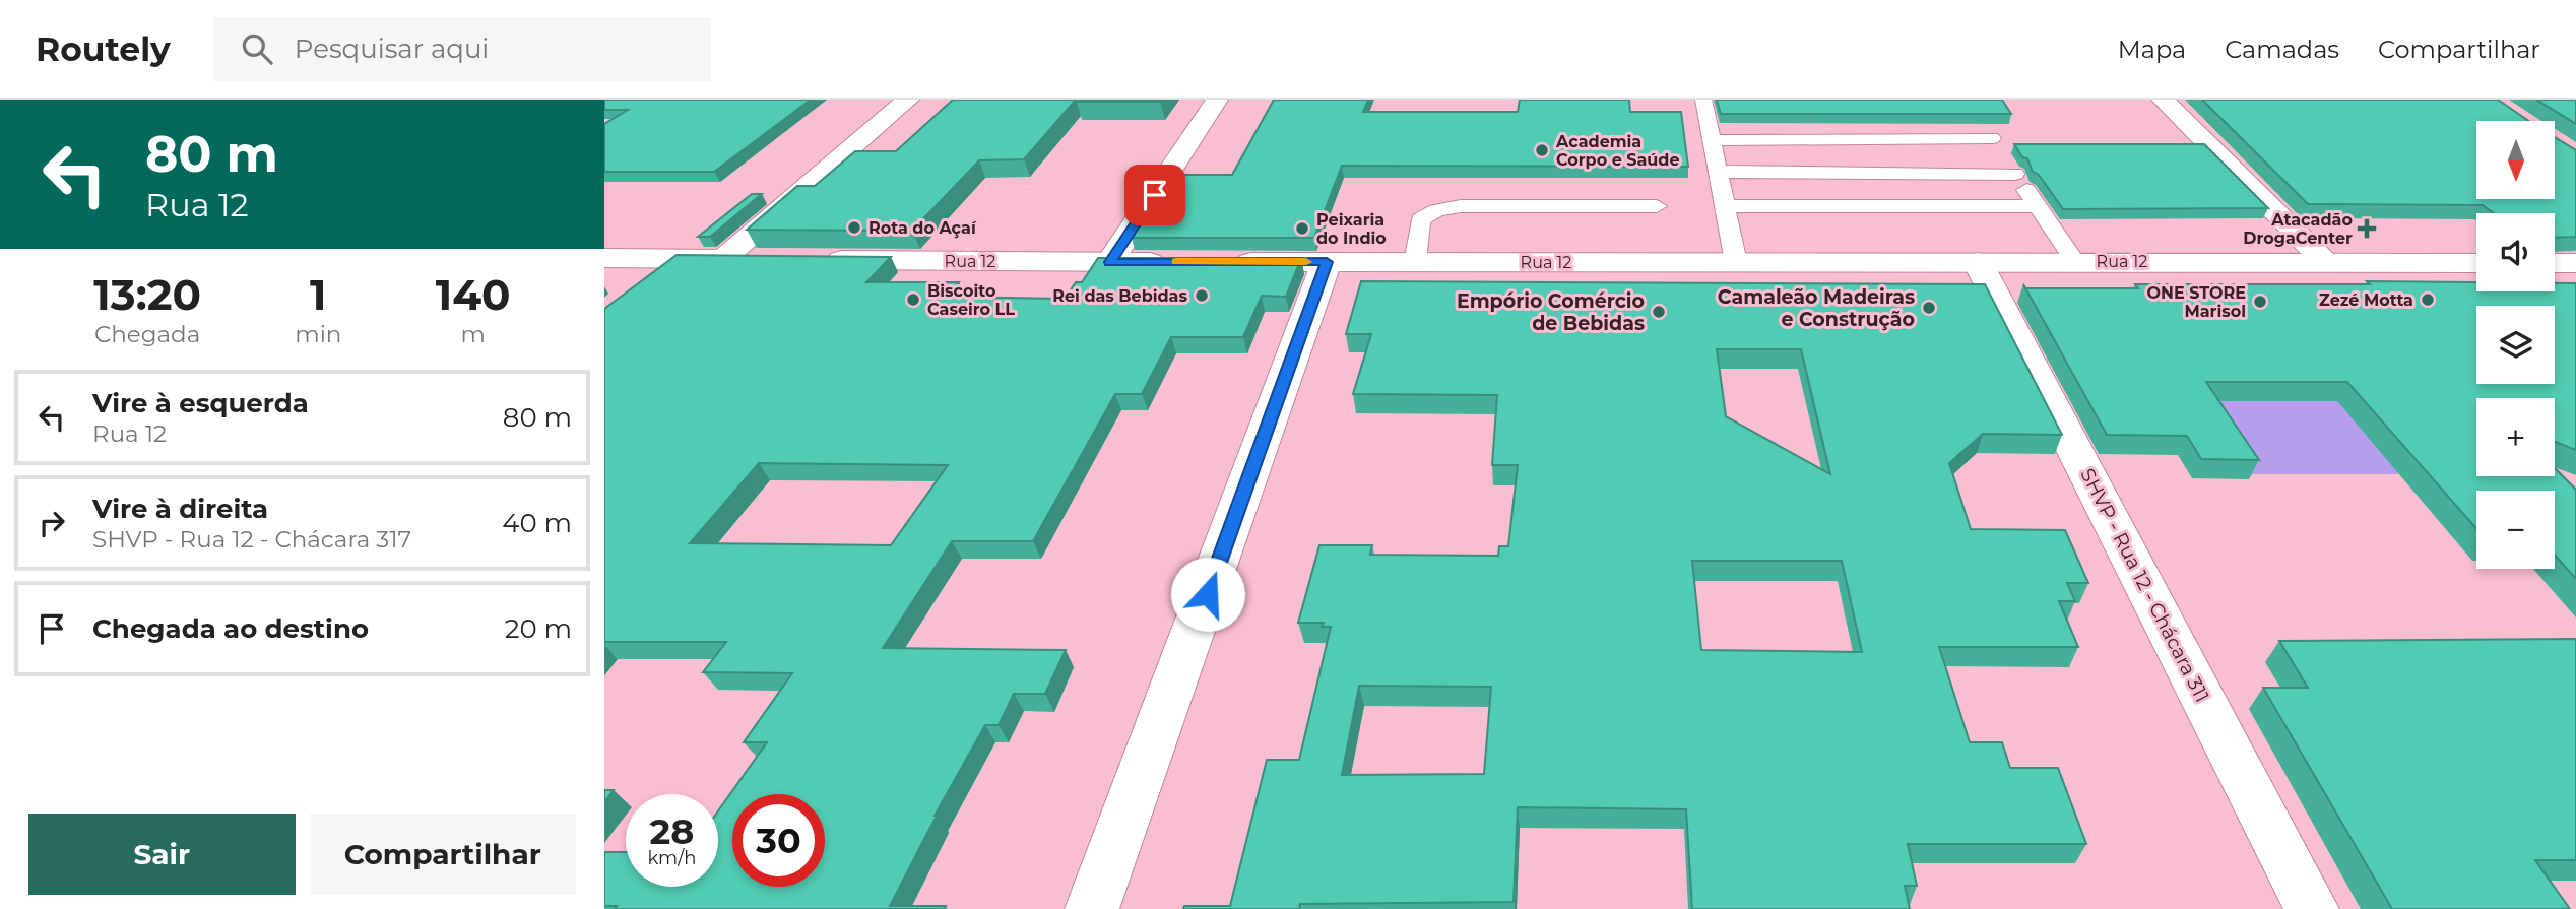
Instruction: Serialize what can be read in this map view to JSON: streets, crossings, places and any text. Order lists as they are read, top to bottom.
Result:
{
  "streets": {
    "street": ["Rua 12", "SHVP - Rua 12 - Chácara 311"]
  },
  "crossings": [
    ["Rua 12", "SHVP - Rua 12 - Chácara 311"]
  ],
  "places": {
    "other": [
      "Academia Corpo e Saúde",
      "Rota do Açaí",
      "Peixaria do Indio",
      "Rei das Bebidas",
      "Biscoito Caseiro LL",
      "Zezé Motta",
      "ONE STORE Marisol",
      "Camaleão Madeiras e Construção",
      "Empório Comércio de Bebidas"
    ],
    "health": ["Atacadão DrogaCenter"]
  },
  "north": "bottom",
  "page": {
    "header": "Routely",
    "search": "Pesquisar aqui",
    "nav": ["Mapa", "Camadas", "Compartilhar"],
    "turn": ["80 m", "Rua 12"],
    "map_buttons": ["+", "−"],
    "eta": [
      "13:20",
      "Chegada",
      "1",
      "min",
      "140",
      "m"
    ],
    "list": [
      {
        "name": "Vire à esquerda",
        "note": "Rua 12",
        "value": "80 m"
      },
      {
        "name": "Vire à direita",
        "note": "SHVP - Rua 12 - Chácara 317",
        "value": "40 m"
      },
      {
        "name": "Chegada ao destino",
        "value": "20 m"
      }
    ],
    "speed": "28 km/h",
    "limit": "30",
    "buttons": ["Sair", "Compartilhar"]
  }
}
